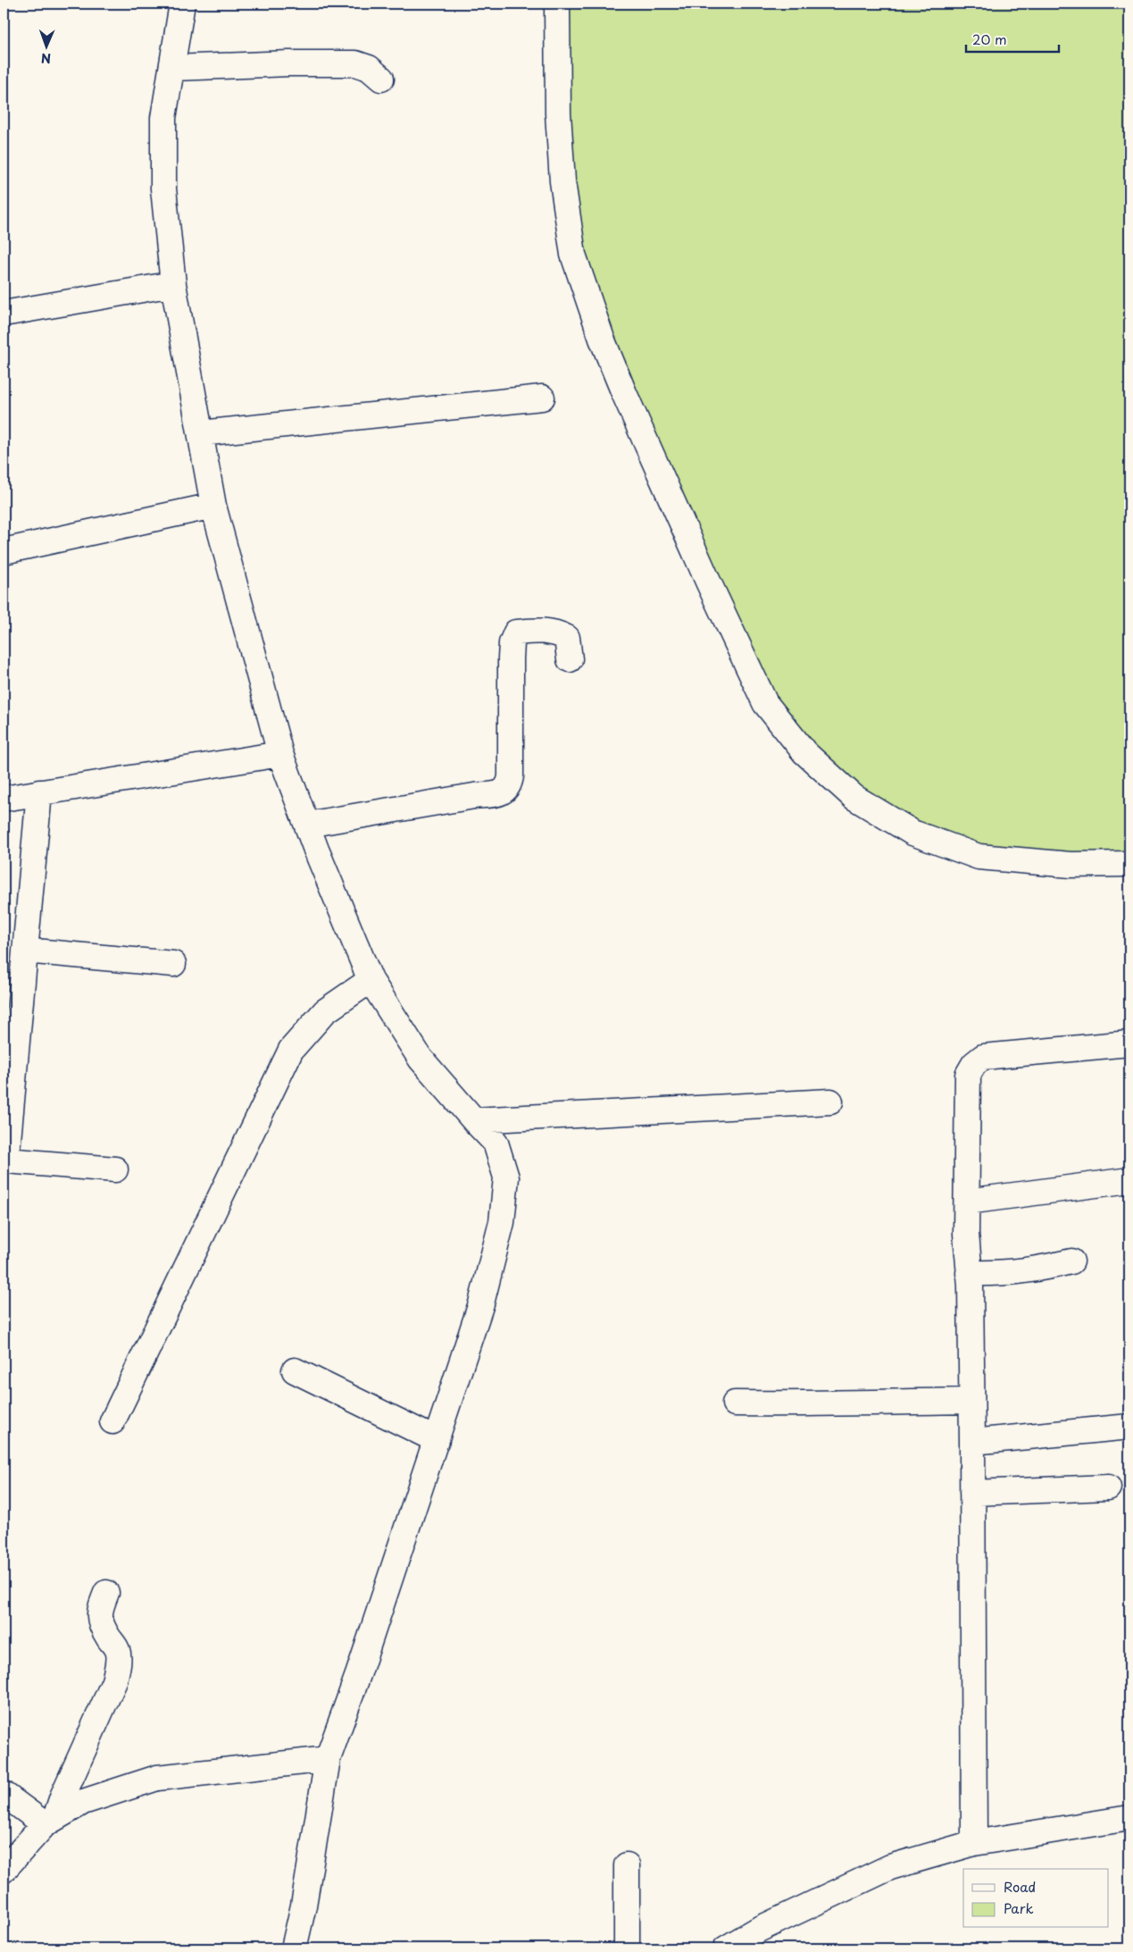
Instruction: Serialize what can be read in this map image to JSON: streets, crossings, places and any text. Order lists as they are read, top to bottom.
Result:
{
  "legend": ["Road", "Park"],
  "scale_bar": "20 m",
  "north": "bottom"
}
